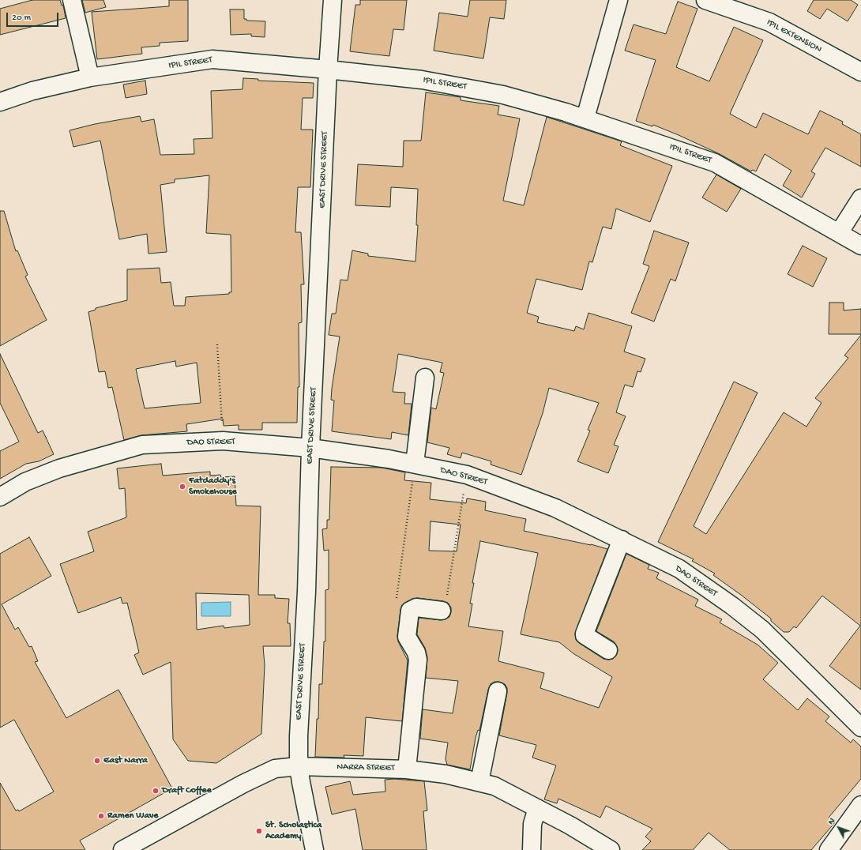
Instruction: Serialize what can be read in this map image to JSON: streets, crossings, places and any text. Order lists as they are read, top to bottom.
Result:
{
  "streets": {
    "street": [
      "IPIL EXTENSION",
      "IPIL STREET",
      "EAST DRIVE STREET",
      "DAO STREET",
      "NARRA STREET"
    ]
  },
  "crossings": [
    ["IPIL STREET", "EAST DRIVE STREET"],
    ["EAST DRIVE STREET", "DAO STREET"],
    ["EAST DRIVE STREET", "NARRA STREET"]
  ],
  "places": [
    "Fatdaddy's Smokehouse",
    "East Narra",
    "Draft Coffee",
    "Ramen Wave",
    "St. Scholastica Academy"
  ],
  "scale_bar": "20 m",
  "north": "top left"
}
